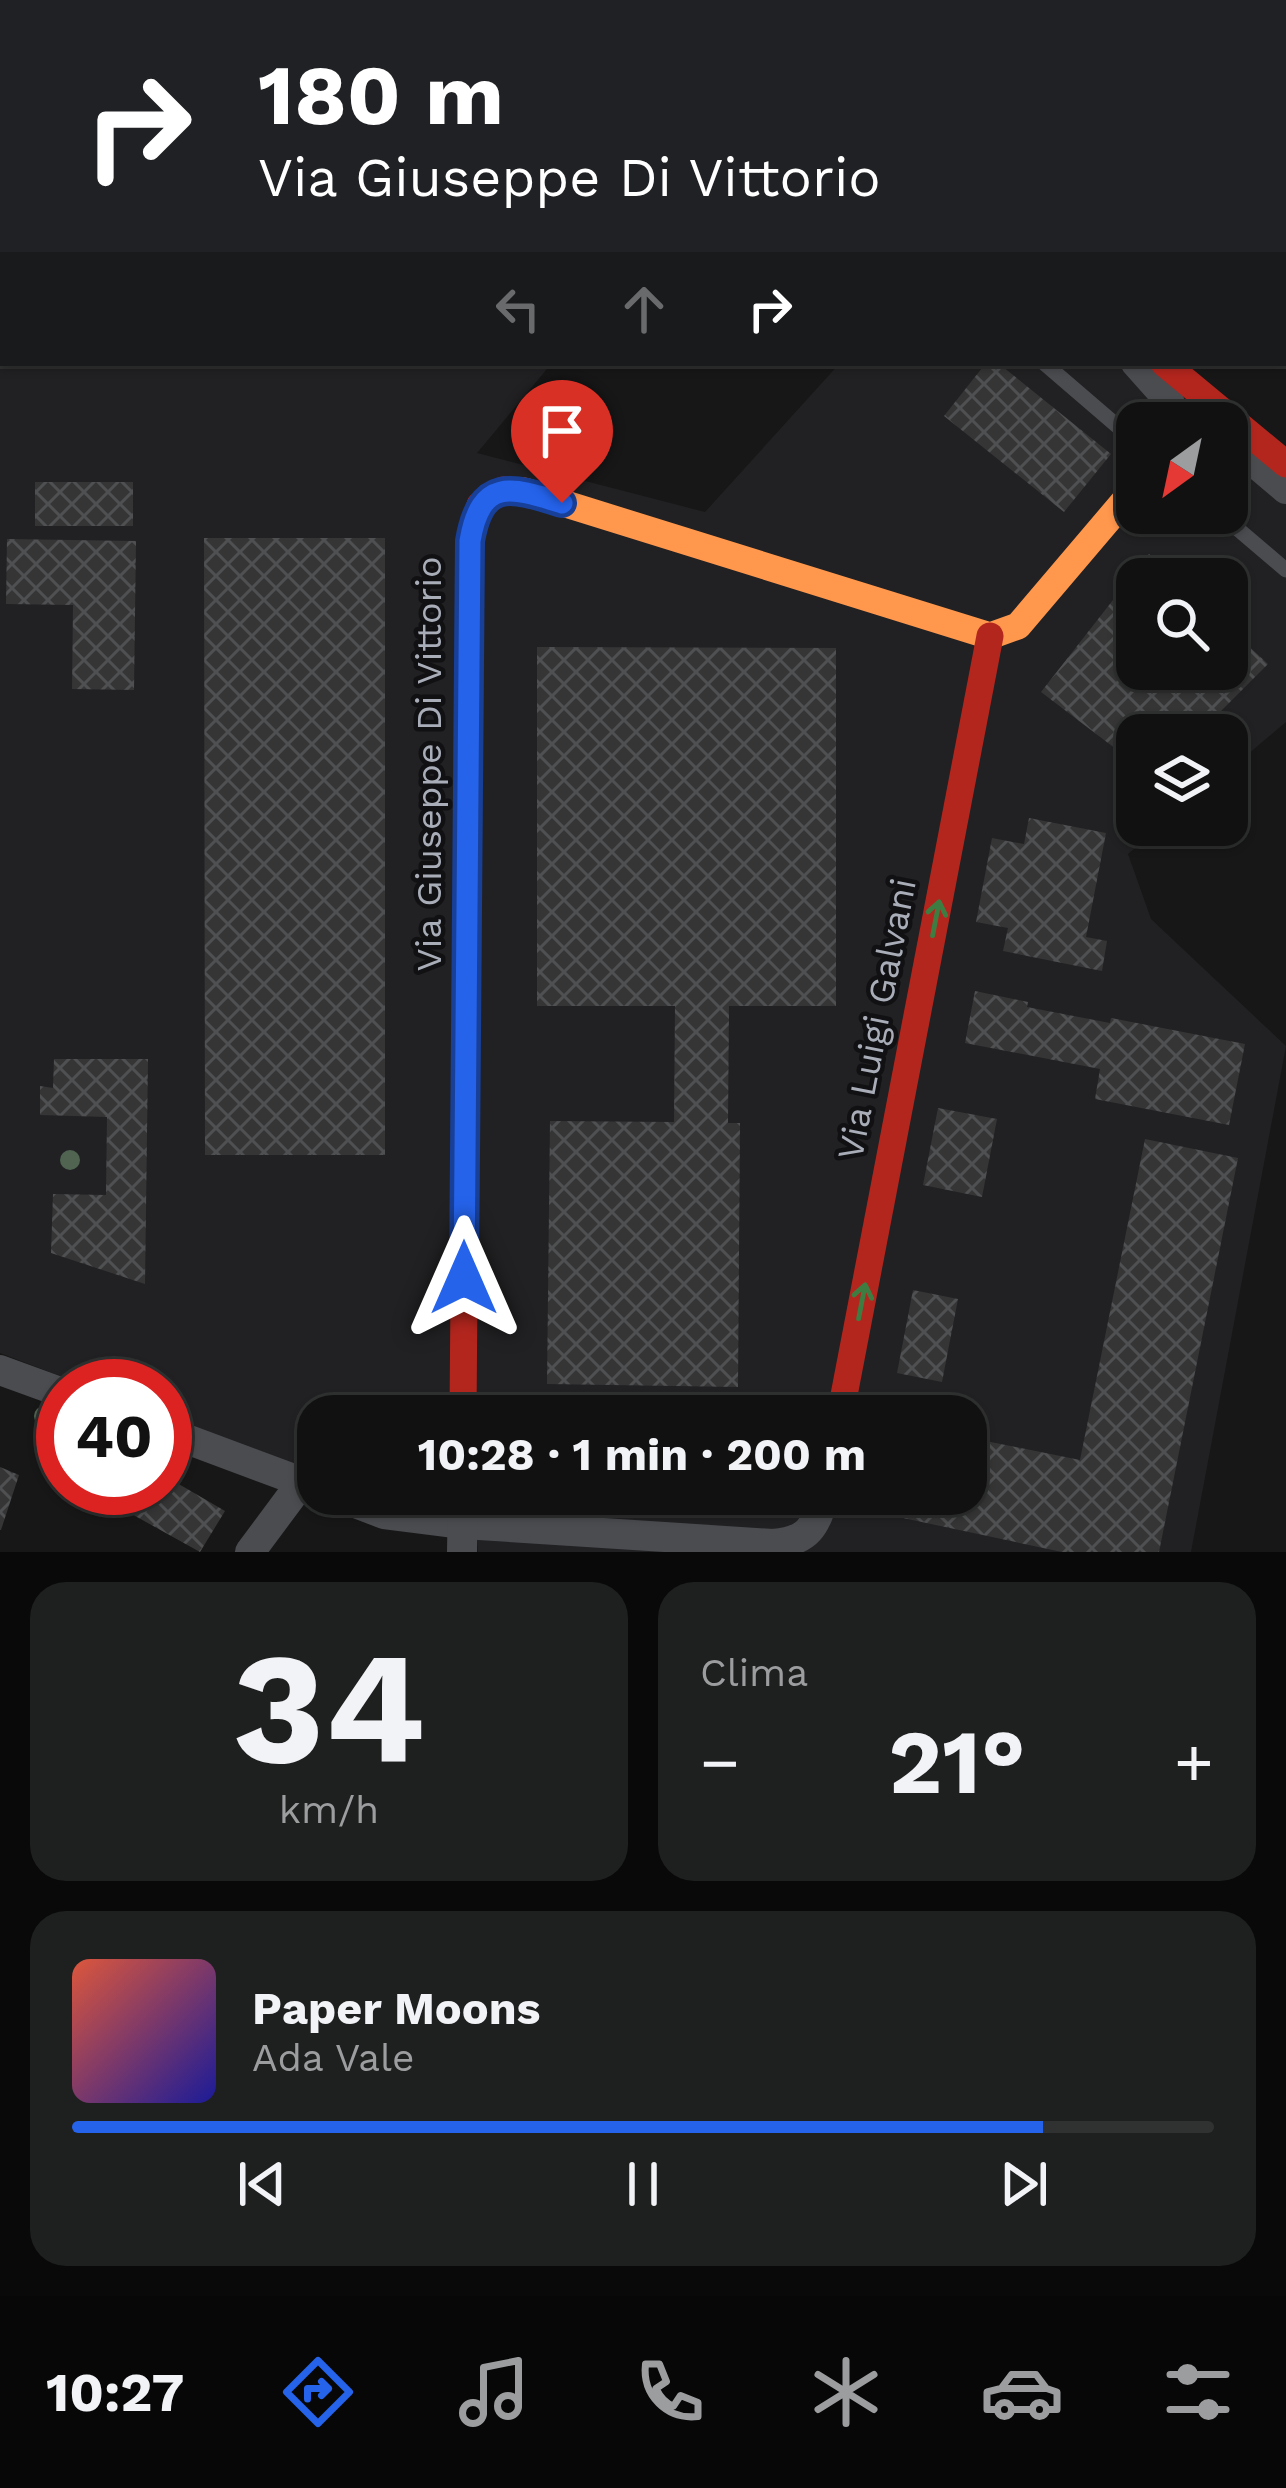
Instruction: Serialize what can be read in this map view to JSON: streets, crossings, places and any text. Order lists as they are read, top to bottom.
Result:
{
  "streets": {
    "street": ["Via Giuseppe Di Vittorio", "Via Luigi Galvani"]
  },
  "crossings": [
    ["Via Giuseppe Di Vittorio", "Via Luigi Galvani"]
  ],
  "one_way": ["Via Luigi Galvani"],
  "north": "bottom left",
  "page": {
    "turn": ["180 m", "Via Giuseppe Di Vittorio"],
    "limit": "40",
    "trip": "10:28 · 1 min · 200 m",
    "tile": [
      ["34", "km/h"],
      "Clima"
    ],
    "heat": ["−", "21°", "+"],
    "song": ["Paper Moons", "Ada Vale"],
    "tabs": "10:27"
  }
}
